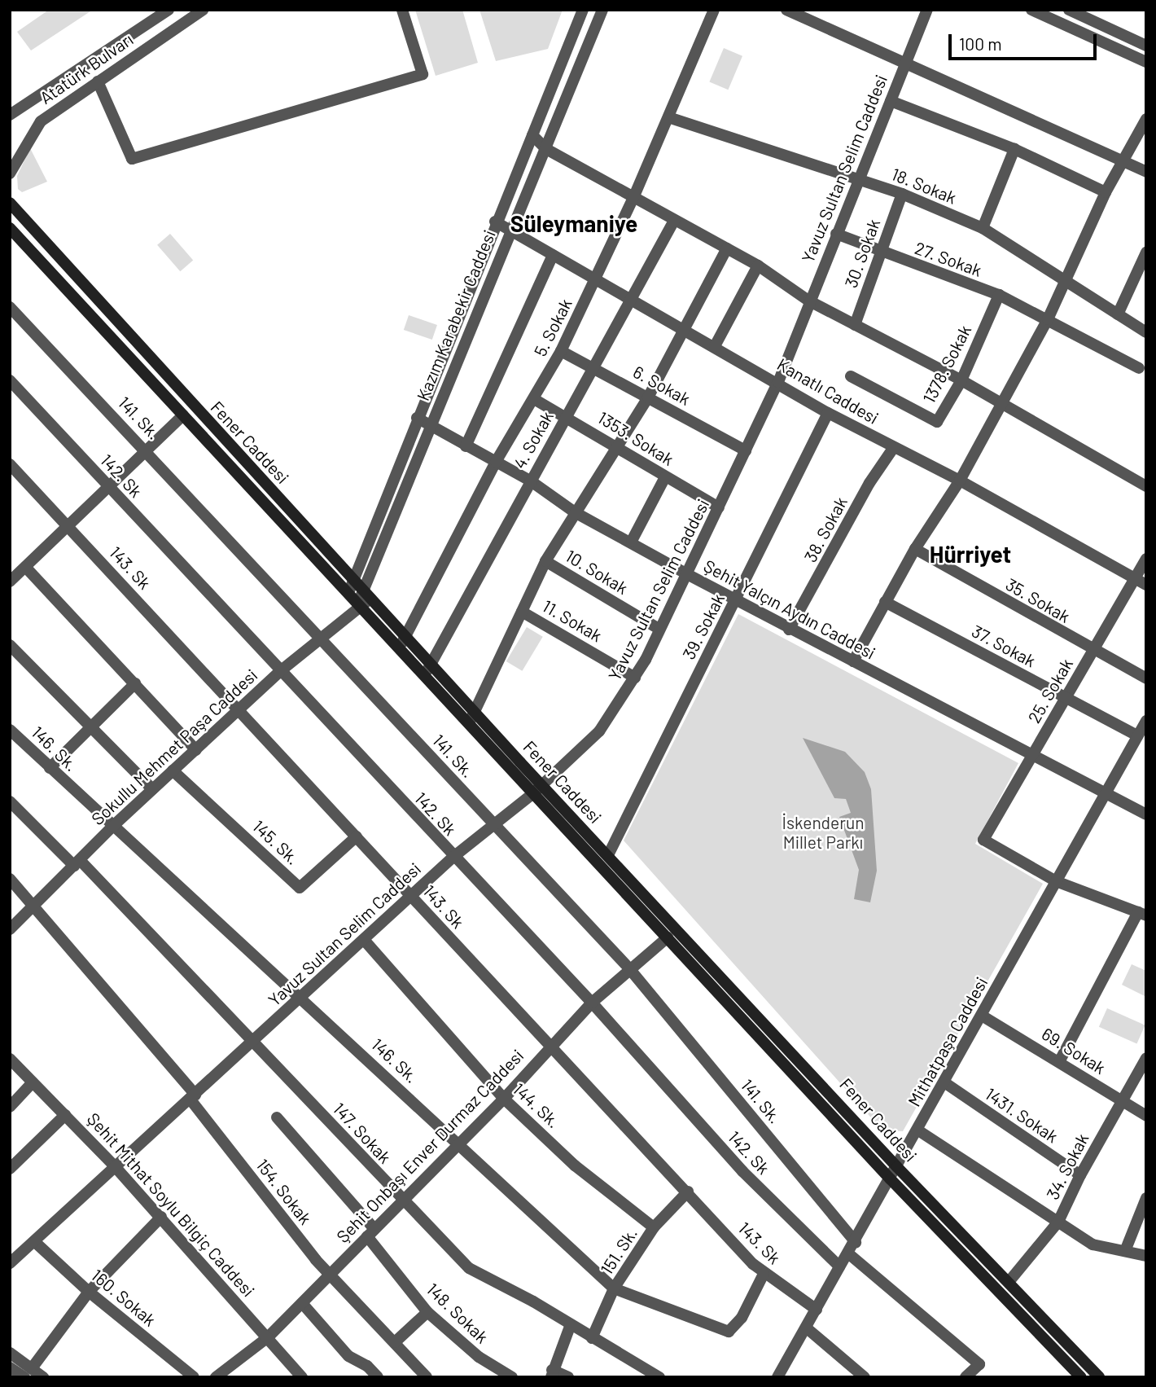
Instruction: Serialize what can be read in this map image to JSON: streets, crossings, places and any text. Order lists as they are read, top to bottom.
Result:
{
  "streets": {
    "main road": ["Fener Caddesi"],
    "street": [
      "Atatürk Bulvarı",
      "Yavuz Sultan Selim Caddesi",
      "18. Sokak",
      "30. Sokak",
      "27. Sokak",
      "Kazım Karabekir Caddesi",
      "5. Sokak",
      "1378. Sokak",
      "6. Sokak",
      "Kanatlı Caddesi",
      "141. Sk.",
      "1353. Sokak",
      "4. Sokak",
      "142. Sk",
      "38. Sokak",
      "143. Sk",
      "10. Sokak",
      "35. Sokak",
      "Şehit Yalçın Aydın Caddesi",
      "11. Sokak",
      "39. Sokak",
      "37. Sokak",
      "25. Sokak",
      "Sokullu Mehmet Paşa Caddesi",
      "146. Sk.",
      "145. Sk.",
      "Mithatpaşa Caddesi",
      "69. Sokak",
      "144. Sk.",
      "1431. Sokak",
      "147. Sokak",
      "Şehit Onbaşı Enver Durmaz Caddesi",
      "34. Sokak",
      "154. Sokak",
      "Şehit Mithat Soylu Bilgiç Caddesi",
      "151. Sk.",
      "160. Sokak",
      "148. Sokak"
    ]
  },
  "crossings": [
    ["Yavuz Sultan Selim Caddesi", "18. Sokak"],
    ["Yavuz Sultan Selim Caddesi", "27. Sokak"],
    ["Yavuz Sultan Selim Caddesi", "6. Sokak"],
    ["Yavuz Sultan Selim Caddesi", "Kanatlı Caddesi"],
    ["Yavuz Sultan Selim Caddesi", "141. Sk."],
    ["Yavuz Sultan Selim Caddesi", "1353. Sokak"],
    ["Yavuz Sultan Selim Caddesi", "Fener Caddesi"],
    ["Yavuz Sultan Selim Caddesi", "142. Sk"],
    ["Yavuz Sultan Selim Caddesi", "143. Sk"],
    ["Yavuz Sultan Selim Caddesi", "10. Sokak"],
    ["Yavuz Sultan Selim Caddesi", "Şehit Yalçın Aydın Caddesi"],
    ["Yavuz Sultan Selim Caddesi", "11. Sokak"],
    ["Yavuz Sultan Selim Caddesi", "146. Sk."],
    ["Yavuz Sultan Selim Caddesi", "144. Sk."],
    ["Yavuz Sultan Selim Caddesi", "147. Sokak"],
    ["Yavuz Sultan Selim Caddesi", "154. Sokak"],
    ["Yavuz Sultan Selim Caddesi", "Şehit Mithat Soylu Bilgiç Caddesi"],
    ["Yavuz Sultan Selim Caddesi", "160. Sokak"],
    ["18. Sokak", "30. Sokak"],
    ["18. Sokak", "5. Sokak"],
    ["30. Sokak", "27. Sokak"],
    ["27. Sokak", "1378. Sokak"],
    ["Kazım Karabekir Caddesi", "Kanatlı Caddesi"],
    ["Kazım Karabekir Caddesi", "Fener Caddesi"],
    ["Kazım Karabekir Caddesi", "Şehit Yalçın Aydın Caddesi"],
    ["Kazım Karabekir Caddesi", "Sokullu Mehmet Paşa Caddesi"],
    ["5. Sokak", "6. Sokak"],
    ["5. Sokak", "Kanatlı Caddesi"],
    ["5. Sokak", "1353. Sokak"],
    ["5. Sokak", "Fener Caddesi"],
    ["5. Sokak", "Şehit Yalçın Aydın Caddesi"],
    ["6. Sokak", "4. Sokak"],
    ["Kanatlı Caddesi", "4. Sokak"],
    ["Kanatlı Caddesi", "38. Sokak"],
    ["Kanatlı Caddesi", "39. Sokak"],
    ["Kanatlı Caddesi", "25. Sokak"],
    ["141. Sk.", "Sokullu Mehmet Paşa Caddesi"],
    ["141. Sk.", "Mithatpaşa Caddesi"],
    ["141. Sk.", "Şehit Onbaşı Enver Durmaz Caddesi"],
    ["1353. Sokak", "4. Sokak"],
    ["4. Sokak", "Fener Caddesi"],
    ["4. Sokak", "Şehit Yalçın Aydın Caddesi"],
    ["Fener Caddesi", "39. Sokak"],
    ["Fener Caddesi", "Sokullu Mehmet Paşa Caddesi"],
    ["Fener Caddesi", "Mithatpaşa Caddesi"],
    ["Fener Caddesi", "Şehit Onbaşı Enver Durmaz Caddesi"],
    ["Fener Caddesi", "34. Sokak"],
    ["142. Sk", "Sokullu Mehmet Paşa Caddesi"],
    ["142. Sk", "Mithatpaşa Caddesi"],
    ["142. Sk", "Şehit Onbaşı Enver Durmaz Caddesi"],
    ["38. Sokak", "Şehit Yalçın Aydın Caddesi"],
    ["143. Sk", "Sokullu Mehmet Paşa Caddesi"],
    ["143. Sk", "146. Sk."],
    ["143. Sk", "145. Sk."],
    ["143. Sk", "Mithatpaşa Caddesi"],
    ["143. Sk", "Şehit Onbaşı Enver Durmaz Caddesi"],
    ["143. Sk", "151. Sk."],
    ["35. Sokak", "25. Sokak"],
    ["Şehit Yalçın Aydın Caddesi", "39. Sokak"],
    ["Şehit Yalçın Aydın Caddesi", "25. Sokak"],
    ["Şehit Yalçın Aydın Caddesi", "Mithatpaşa Caddesi"],
    ["37. Sokak", "25. Sokak"],
    ["37. Sokak", "Mithatpaşa Caddesi"],
    ["25. Sokak", "Mithatpaşa Caddesi"],
    ["Sokullu Mehmet Paşa Caddesi", "146. Sk."],
    ["Sokullu Mehmet Paşa Caddesi", "145. Sk."],
    ["Sokullu Mehmet Paşa Caddesi", "147. Sokak"],
    ["Sokullu Mehmet Paşa Caddesi", "154. Sokak"],
    ["146. Sk.", "Şehit Onbaşı Enver Durmaz Caddesi"],
    ["146. Sk.", "151. Sk."],
    ["Mithatpaşa Caddesi", "69. Sokak"],
    ["Mithatpaşa Caddesi", "1431. Sokak"],
    ["69. Sokak", "34. Sokak"],
    ["144. Sk.", "Şehit Onbaşı Enver Durmaz Caddesi"],
    ["144. Sk.", "151. Sk."],
    ["1431. Sokak", "34. Sokak"],
    ["147. Sokak", "Şehit Onbaşı Enver Durmaz Caddesi"],
    ["147. Sokak", "151. Sk."],
    ["Şehit Onbaşı Enver Durmaz Caddesi", "154. Sokak"],
    ["Şehit Onbaşı Enver Durmaz Caddesi", "Şehit Mithat Soylu Bilgiç Caddesi"],
    ["Şehit Onbaşı Enver Durmaz Caddesi", "148. Sokak"]
  ],
  "districts": ["Süleymaniye", "Hürriyet"],
  "parks": ["İskenderun Millet Parkı"],
  "scale_bar": "100 m"
}
